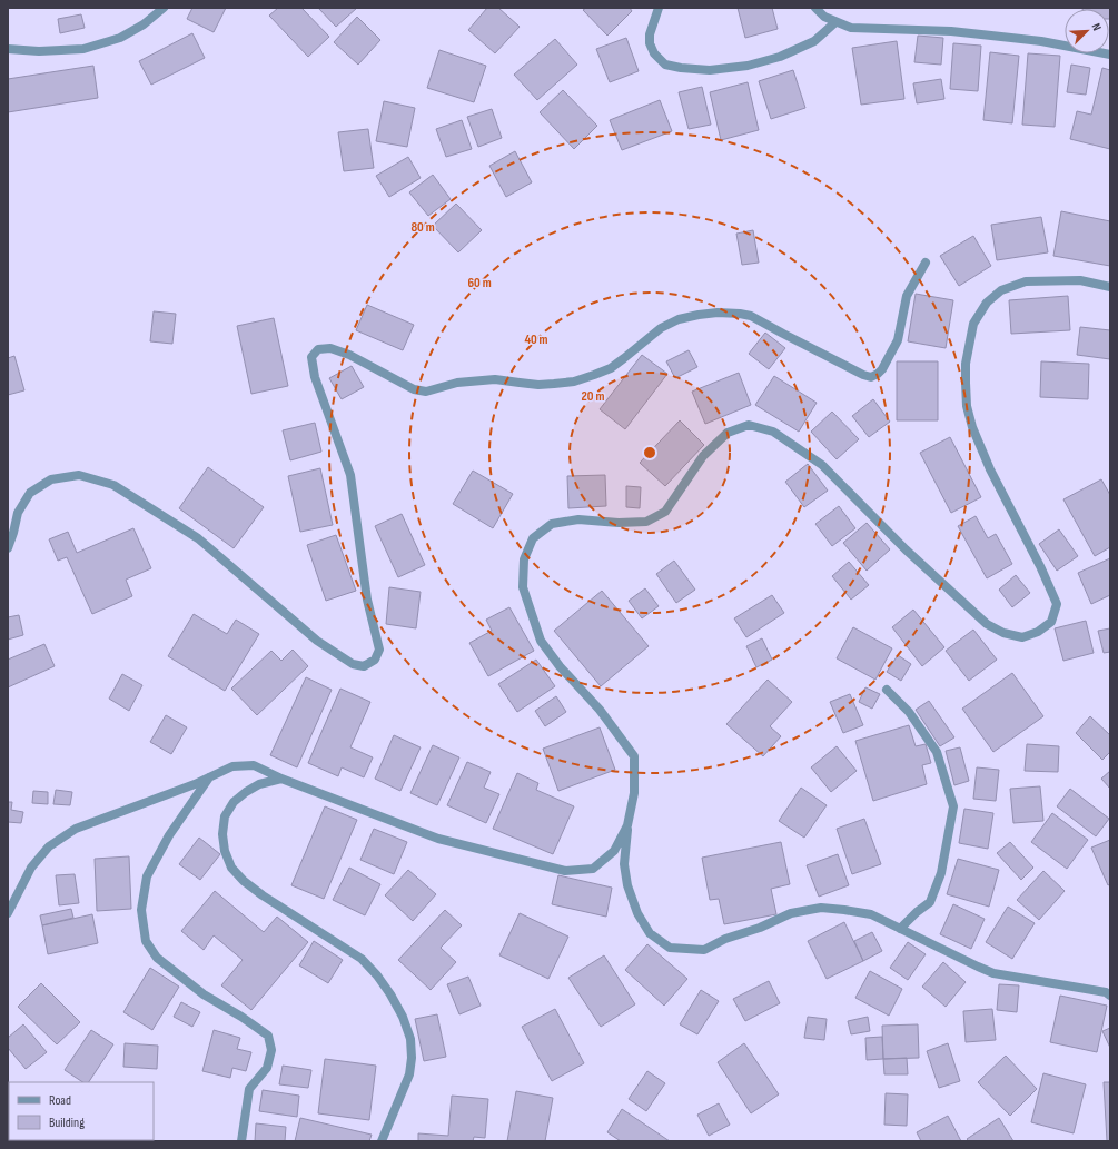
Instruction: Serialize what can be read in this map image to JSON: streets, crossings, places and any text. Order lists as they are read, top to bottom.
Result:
{
  "legend": ["Road", "Building"],
  "north": "top right",
  "rings": [
    "80 m",
    "60 m",
    "40 m",
    "20 m"
  ]
}
